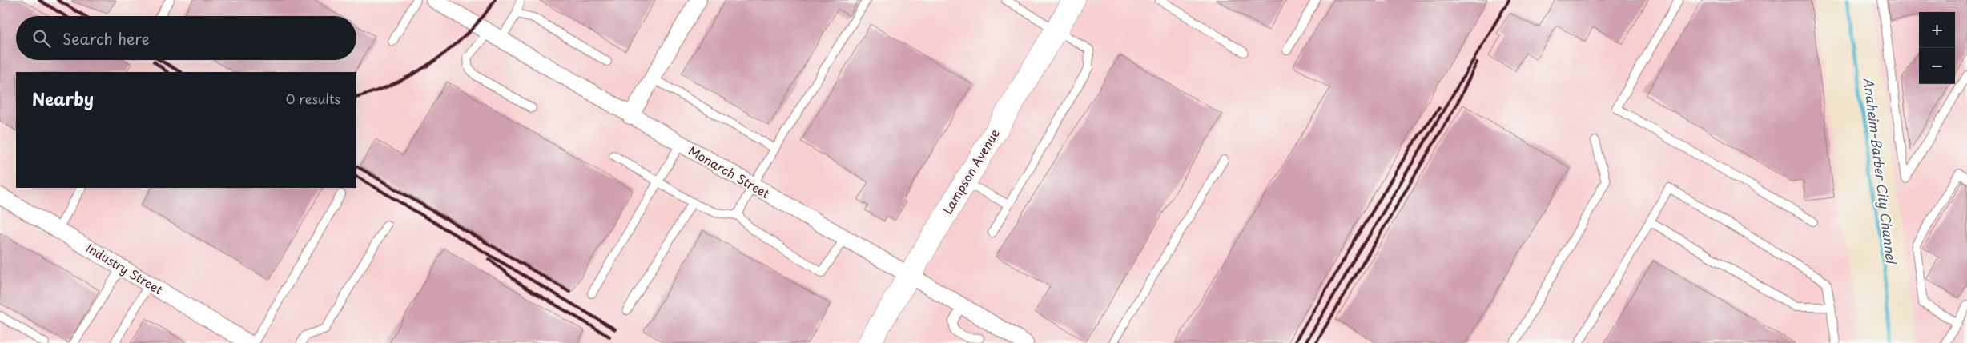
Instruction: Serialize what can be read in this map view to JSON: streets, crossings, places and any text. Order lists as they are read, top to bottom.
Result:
{
  "streets": {
    "main road": ["Lampson Avenue"],
    "street": ["Monarch Street", "Industry Street"]
  },
  "crossings": [
    ["Lampson Avenue", "Monarch Street"]
  ],
  "water": ["Anaheim-Barber City Channel"],
  "page": {
    "map_buttons": ["+", "−"],
    "search": "Search here",
    "heading": ["Nearby", "0 results"]
  }
}
